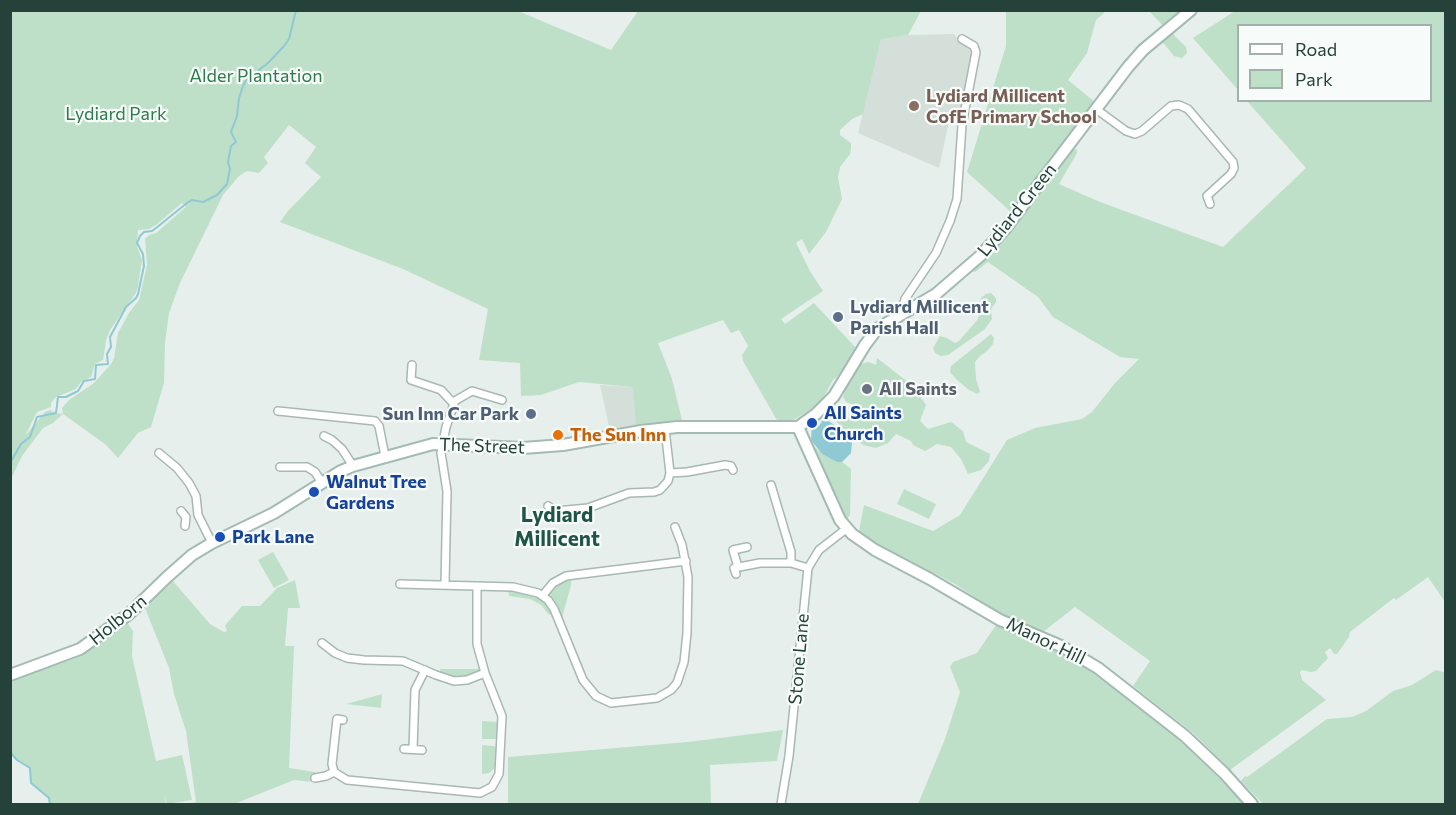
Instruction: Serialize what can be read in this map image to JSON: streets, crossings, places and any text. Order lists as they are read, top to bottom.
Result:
{
  "streets": {
    "street": [
      "Lydiard Green",
      "The Street",
      "Holborn",
      "Manor Hill",
      "Stone Lane"
    ]
  },
  "crossings": [
    ["Lydiard Green", "The Street"],
    ["The Street", "Holborn"]
  ],
  "districts": ["Lydiard Millicent"],
  "parks": ["Alder Plantation", "Lydiard Park"],
  "places": [
    "Lydiard Millicent CofE Primary School",
    "Lydiard Millicent Parish Hall",
    "All Saints",
    "Sun Inn Car Park",
    "All Saints Church",
    "The Sun Inn",
    "Walnut Tree Gardens",
    "Park Lane"
  ],
  "legend": ["Road", "Park"]
}
